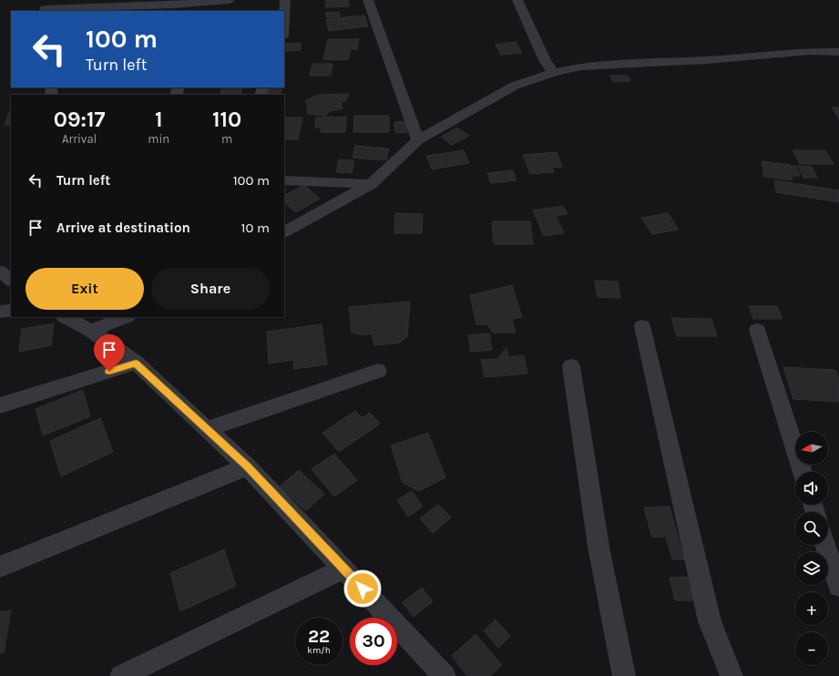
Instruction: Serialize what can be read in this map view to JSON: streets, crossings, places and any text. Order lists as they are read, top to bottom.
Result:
{
  "north": "left",
  "page": {
    "turn": ["100 m", "Turn left"],
    "eta": [
      "09:17",
      "Arrival",
      "1",
      "min",
      "110",
      "m"
    ],
    "list": [
      {
        "name": "Turn left",
        "value": "100 m"
      },
      {
        "name": "Arrive at destination",
        "value": "10 m"
      }
    ],
    "buttons": ["Exit", "Share"],
    "map_buttons": ["+", "−"],
    "speed": "22 km/h",
    "limit": "30"
  }
}
